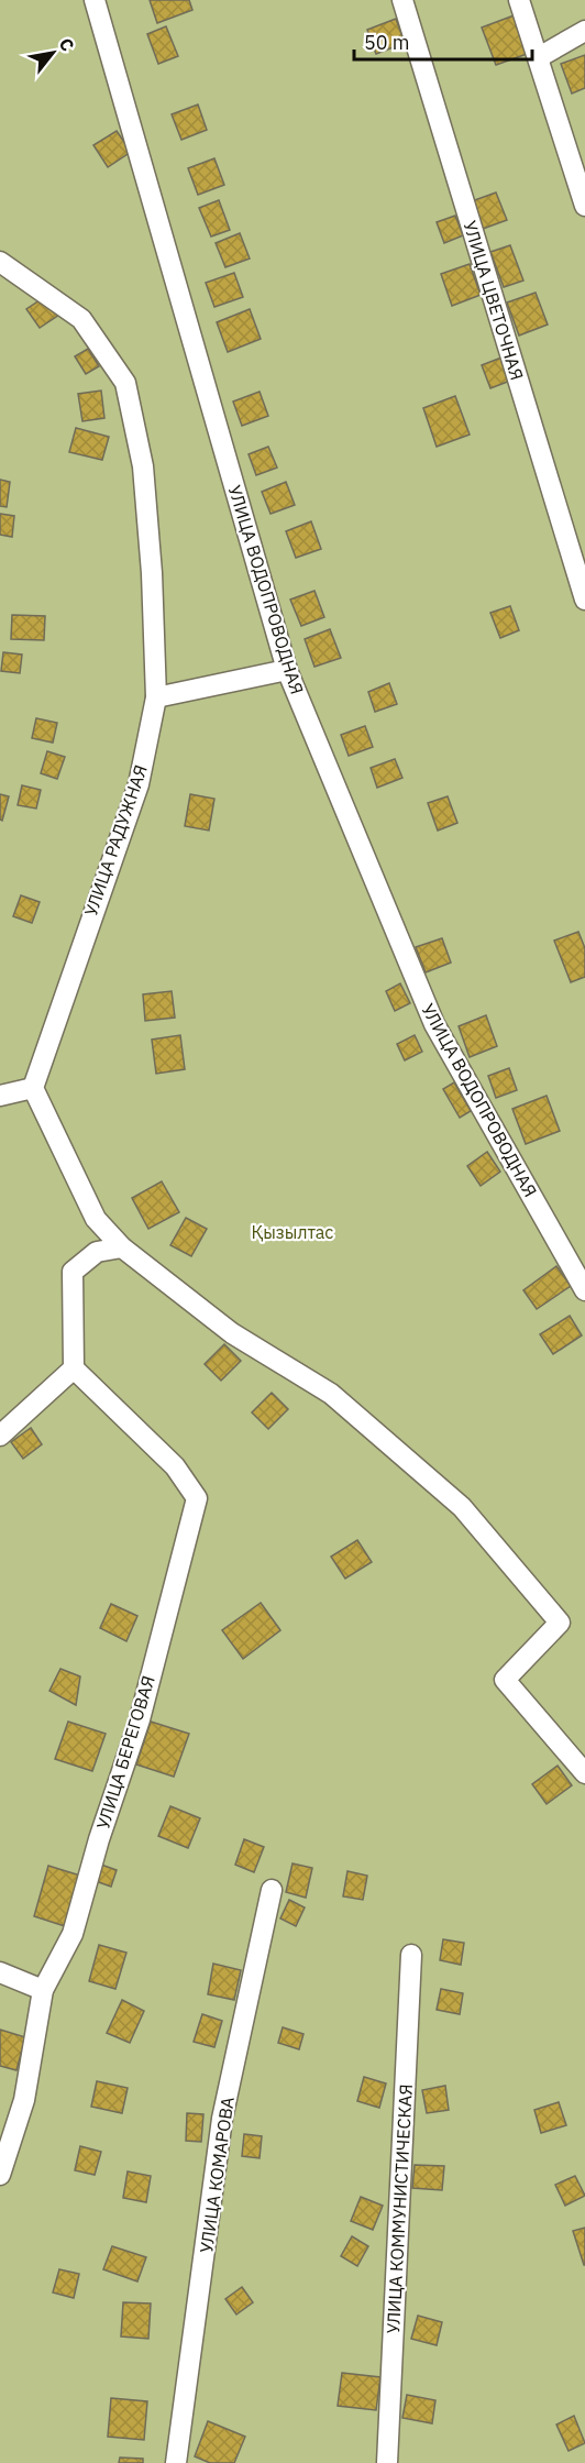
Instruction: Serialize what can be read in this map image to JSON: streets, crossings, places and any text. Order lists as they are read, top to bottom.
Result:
{
  "streets": {
    "street": [
      "УЛИЦА ЦВЕТОЧНАЯ",
      "УЛИЦА ВОДОПРОВОДНАЯ",
      "УЛИЦА РАДУЖНАЯ",
      "УЛИЦА БЕРЕГОВАЯ",
      "УЛИЦА КОМАРОВА",
      "УЛИЦА КОММУНИСТИЧЕСКАЯ"
    ]
  },
  "parks": ["Қызылтас"],
  "scale_bar": "50 m",
  "north": "top right"
}
